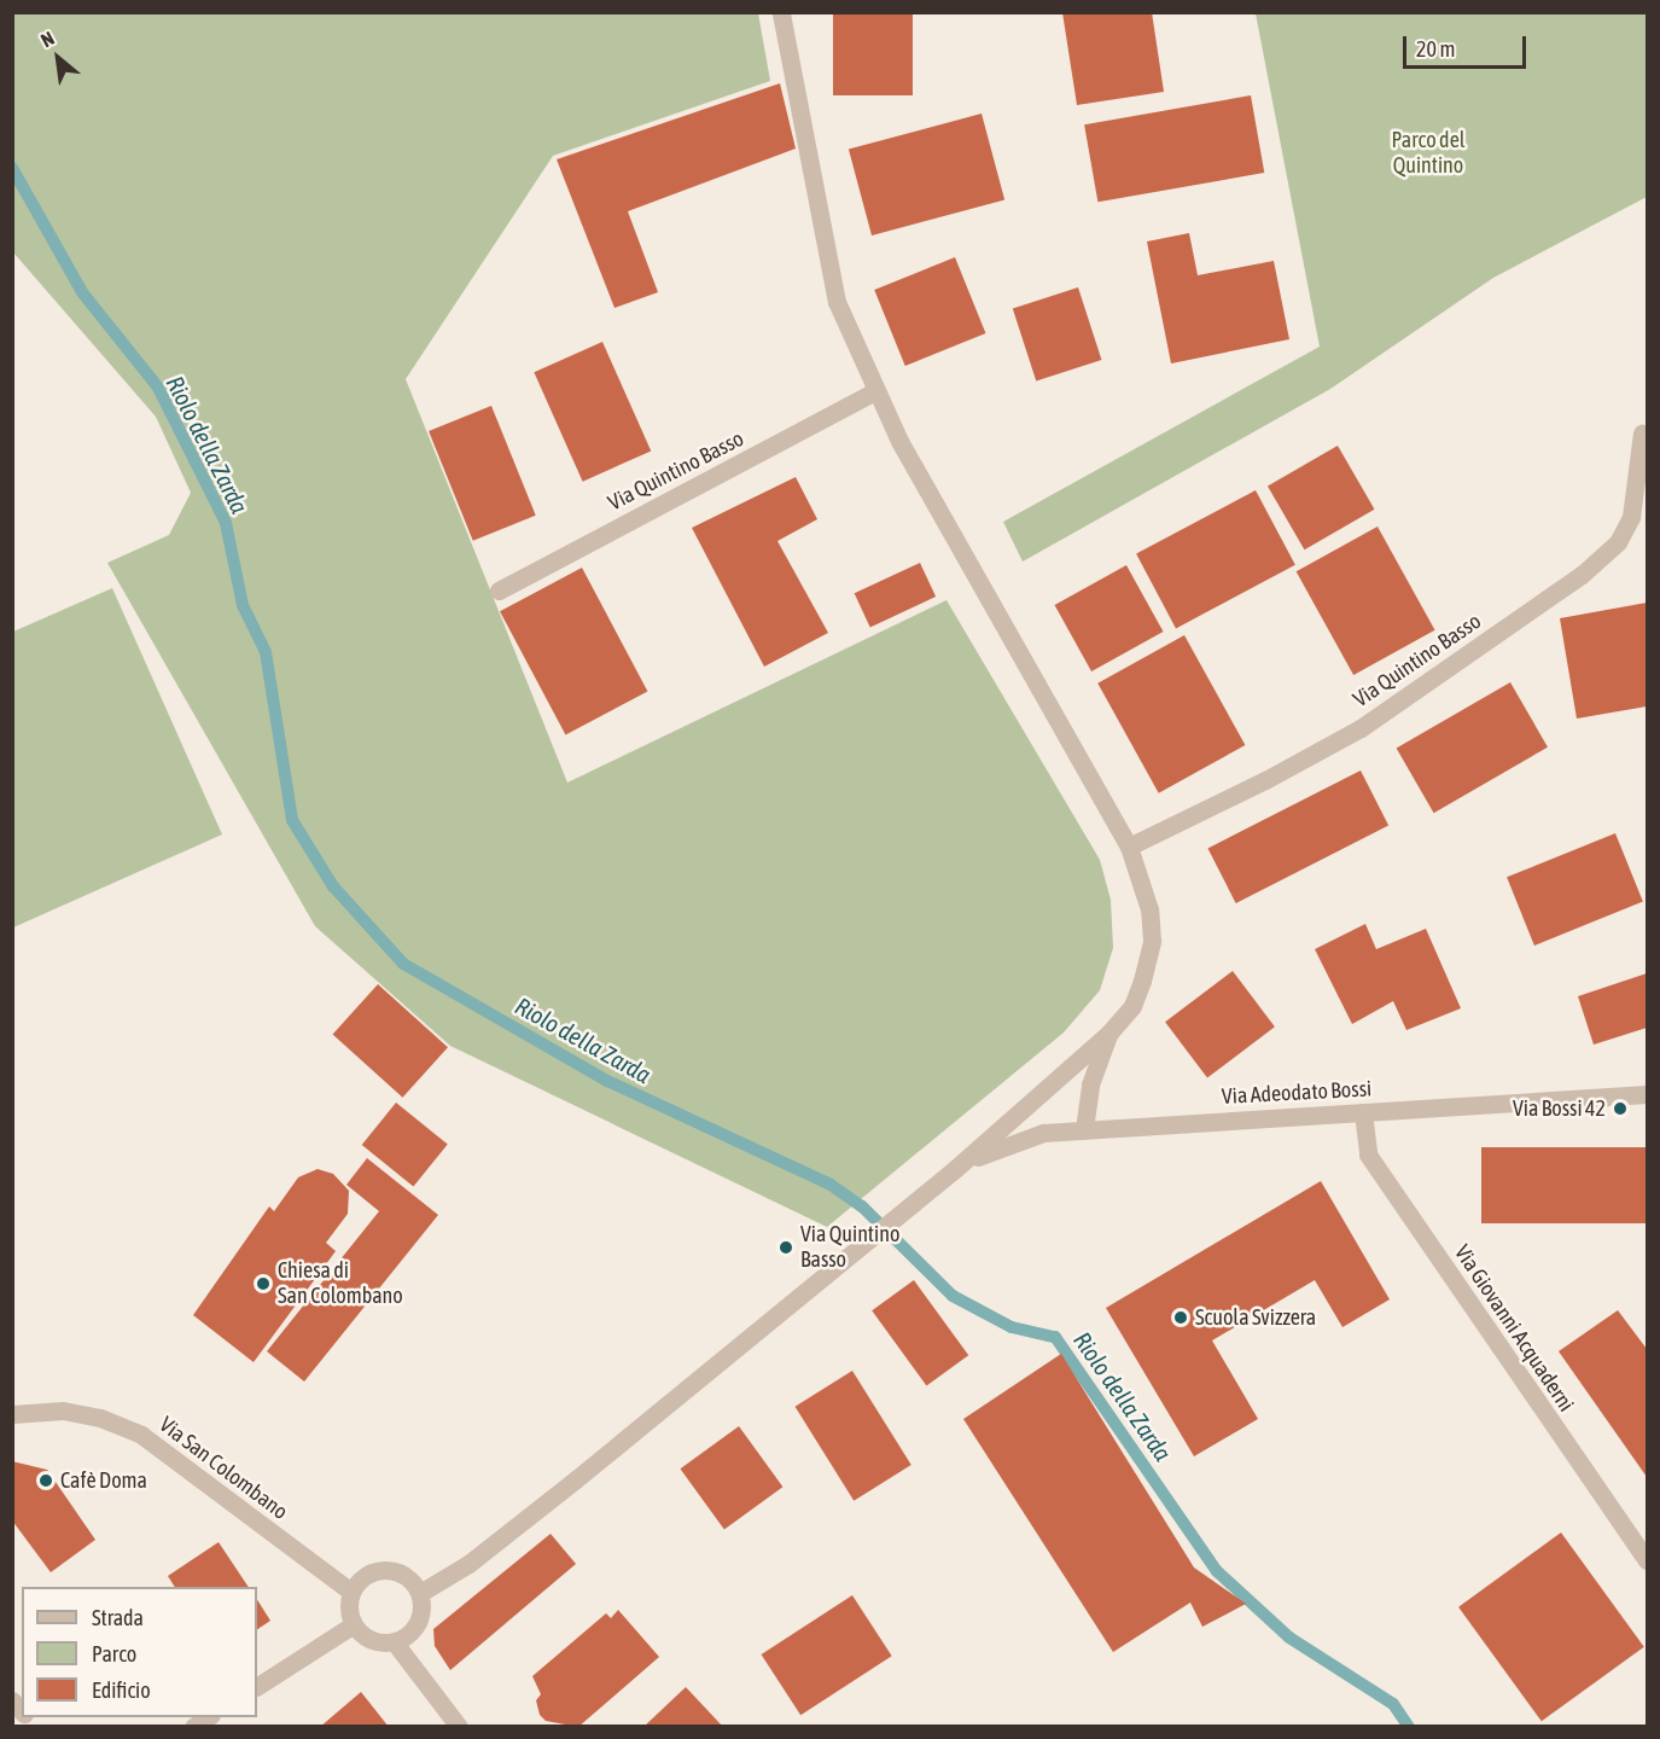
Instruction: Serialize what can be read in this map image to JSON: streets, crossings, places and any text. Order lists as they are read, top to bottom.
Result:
{
  "streets": {
    "street": [
      "Via Quintino Basso",
      "Via Adeodato Bossi",
      "Via Giovanni Acquaderni",
      "Via San Colombano"
    ]
  },
  "crossings": [
    ["Via Adeodato Bossi", "Via Giovanni Acquaderni"]
  ],
  "water": ["Riolo della Zarda"],
  "parks": ["Parco del Quintino"],
  "places": [
    "Via Bossi 42",
    "Via Quintino Basso",
    "Chiesa di San Colombano",
    "Scuola Svizzera",
    "Cafè Doma"
  ],
  "legend": ["Strada", "Parco", "Edificio"],
  "scale_bar": "20 m",
  "north": "top left"
}
